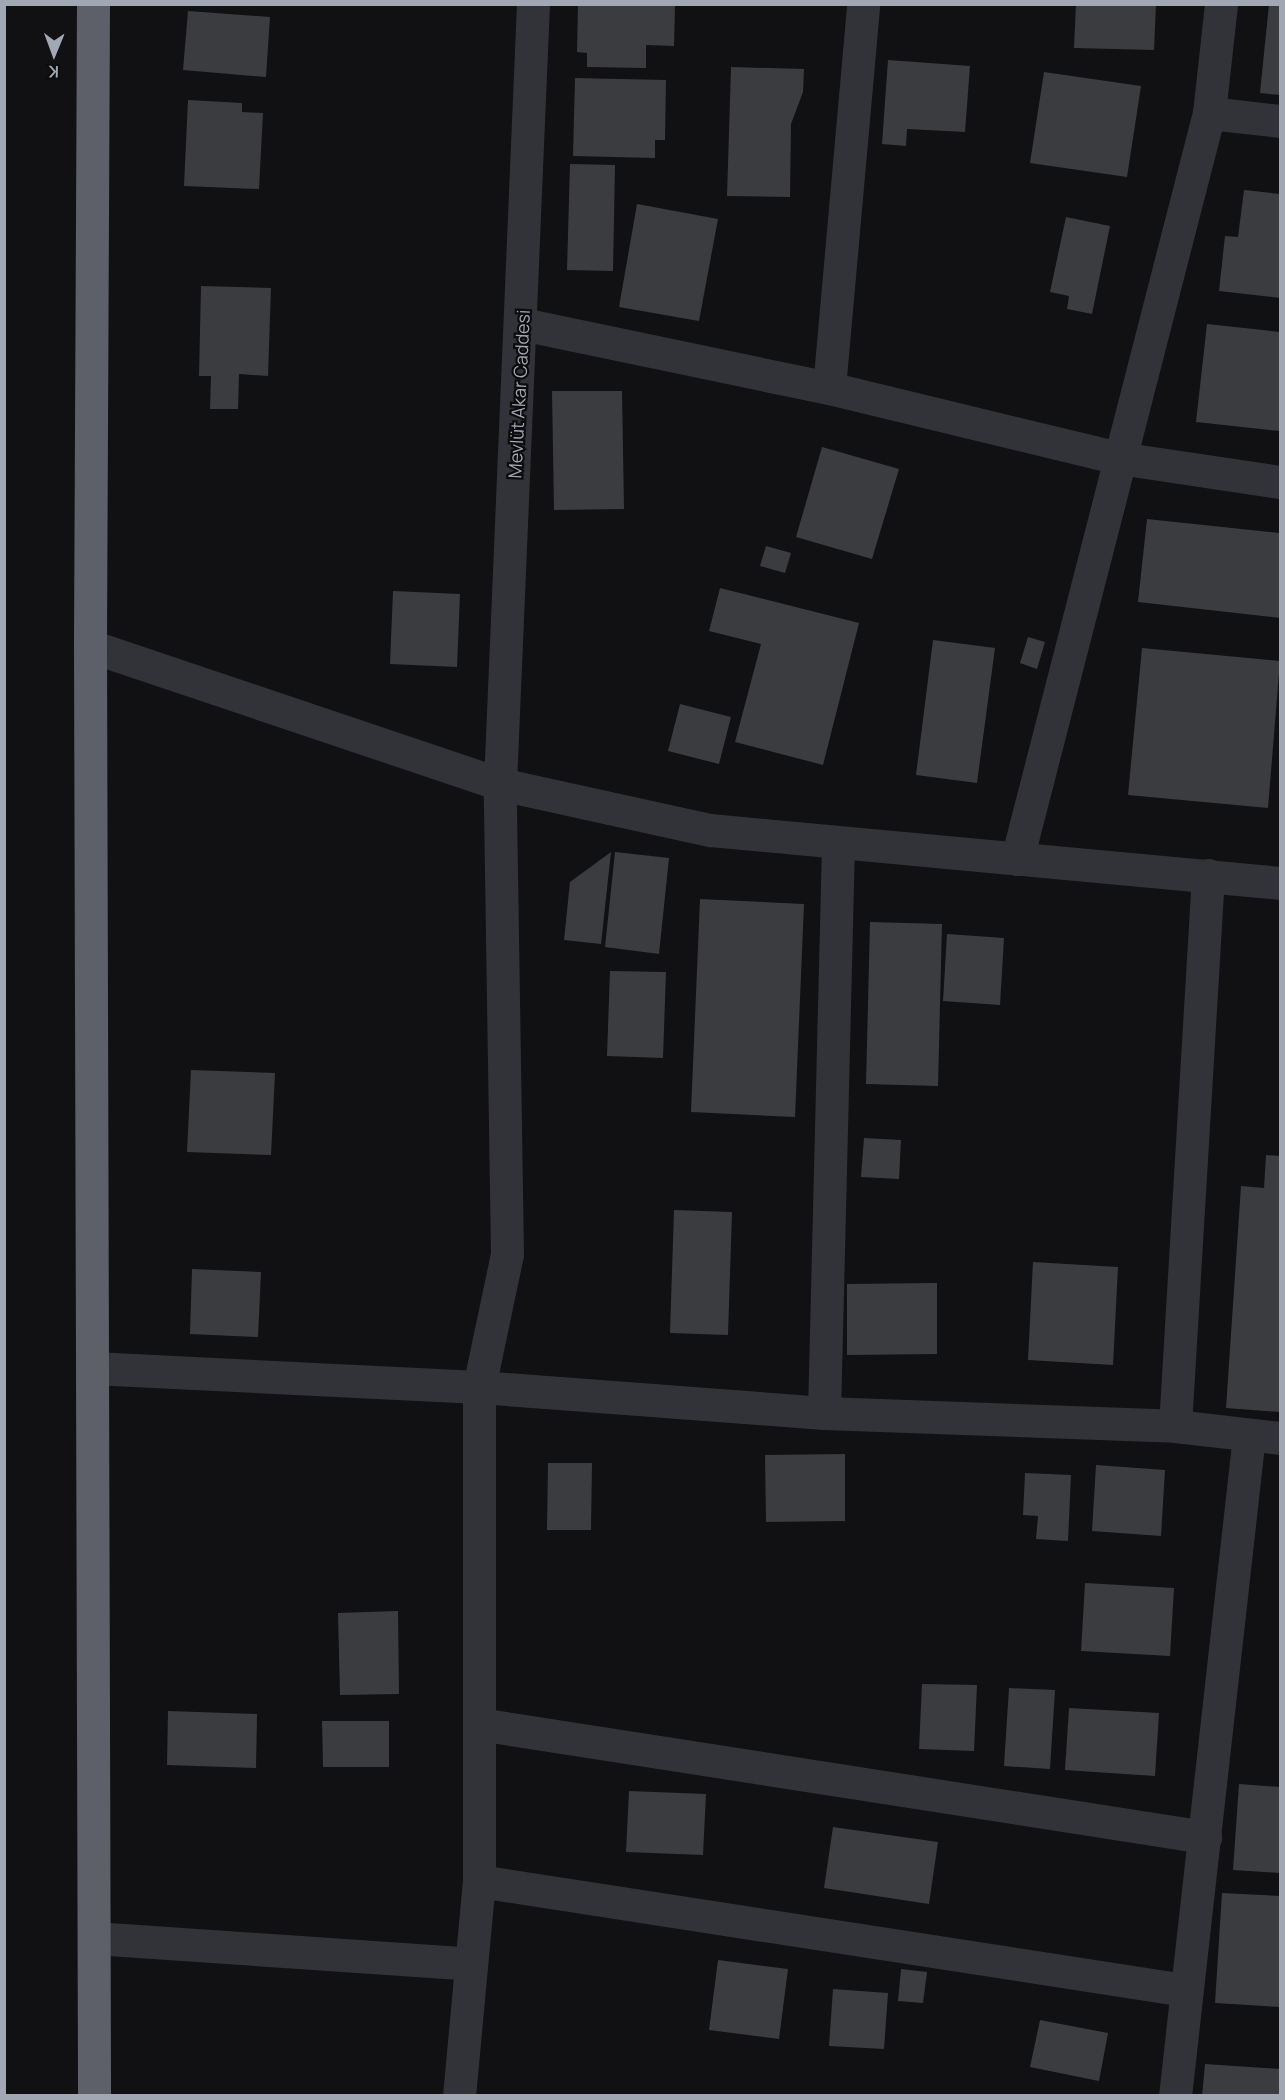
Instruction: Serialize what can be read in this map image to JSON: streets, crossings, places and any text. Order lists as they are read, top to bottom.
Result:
{
  "streets": {
    "street": ["Mevlüt Akar Caddesi"]
  },
  "north": "bottom"
}
